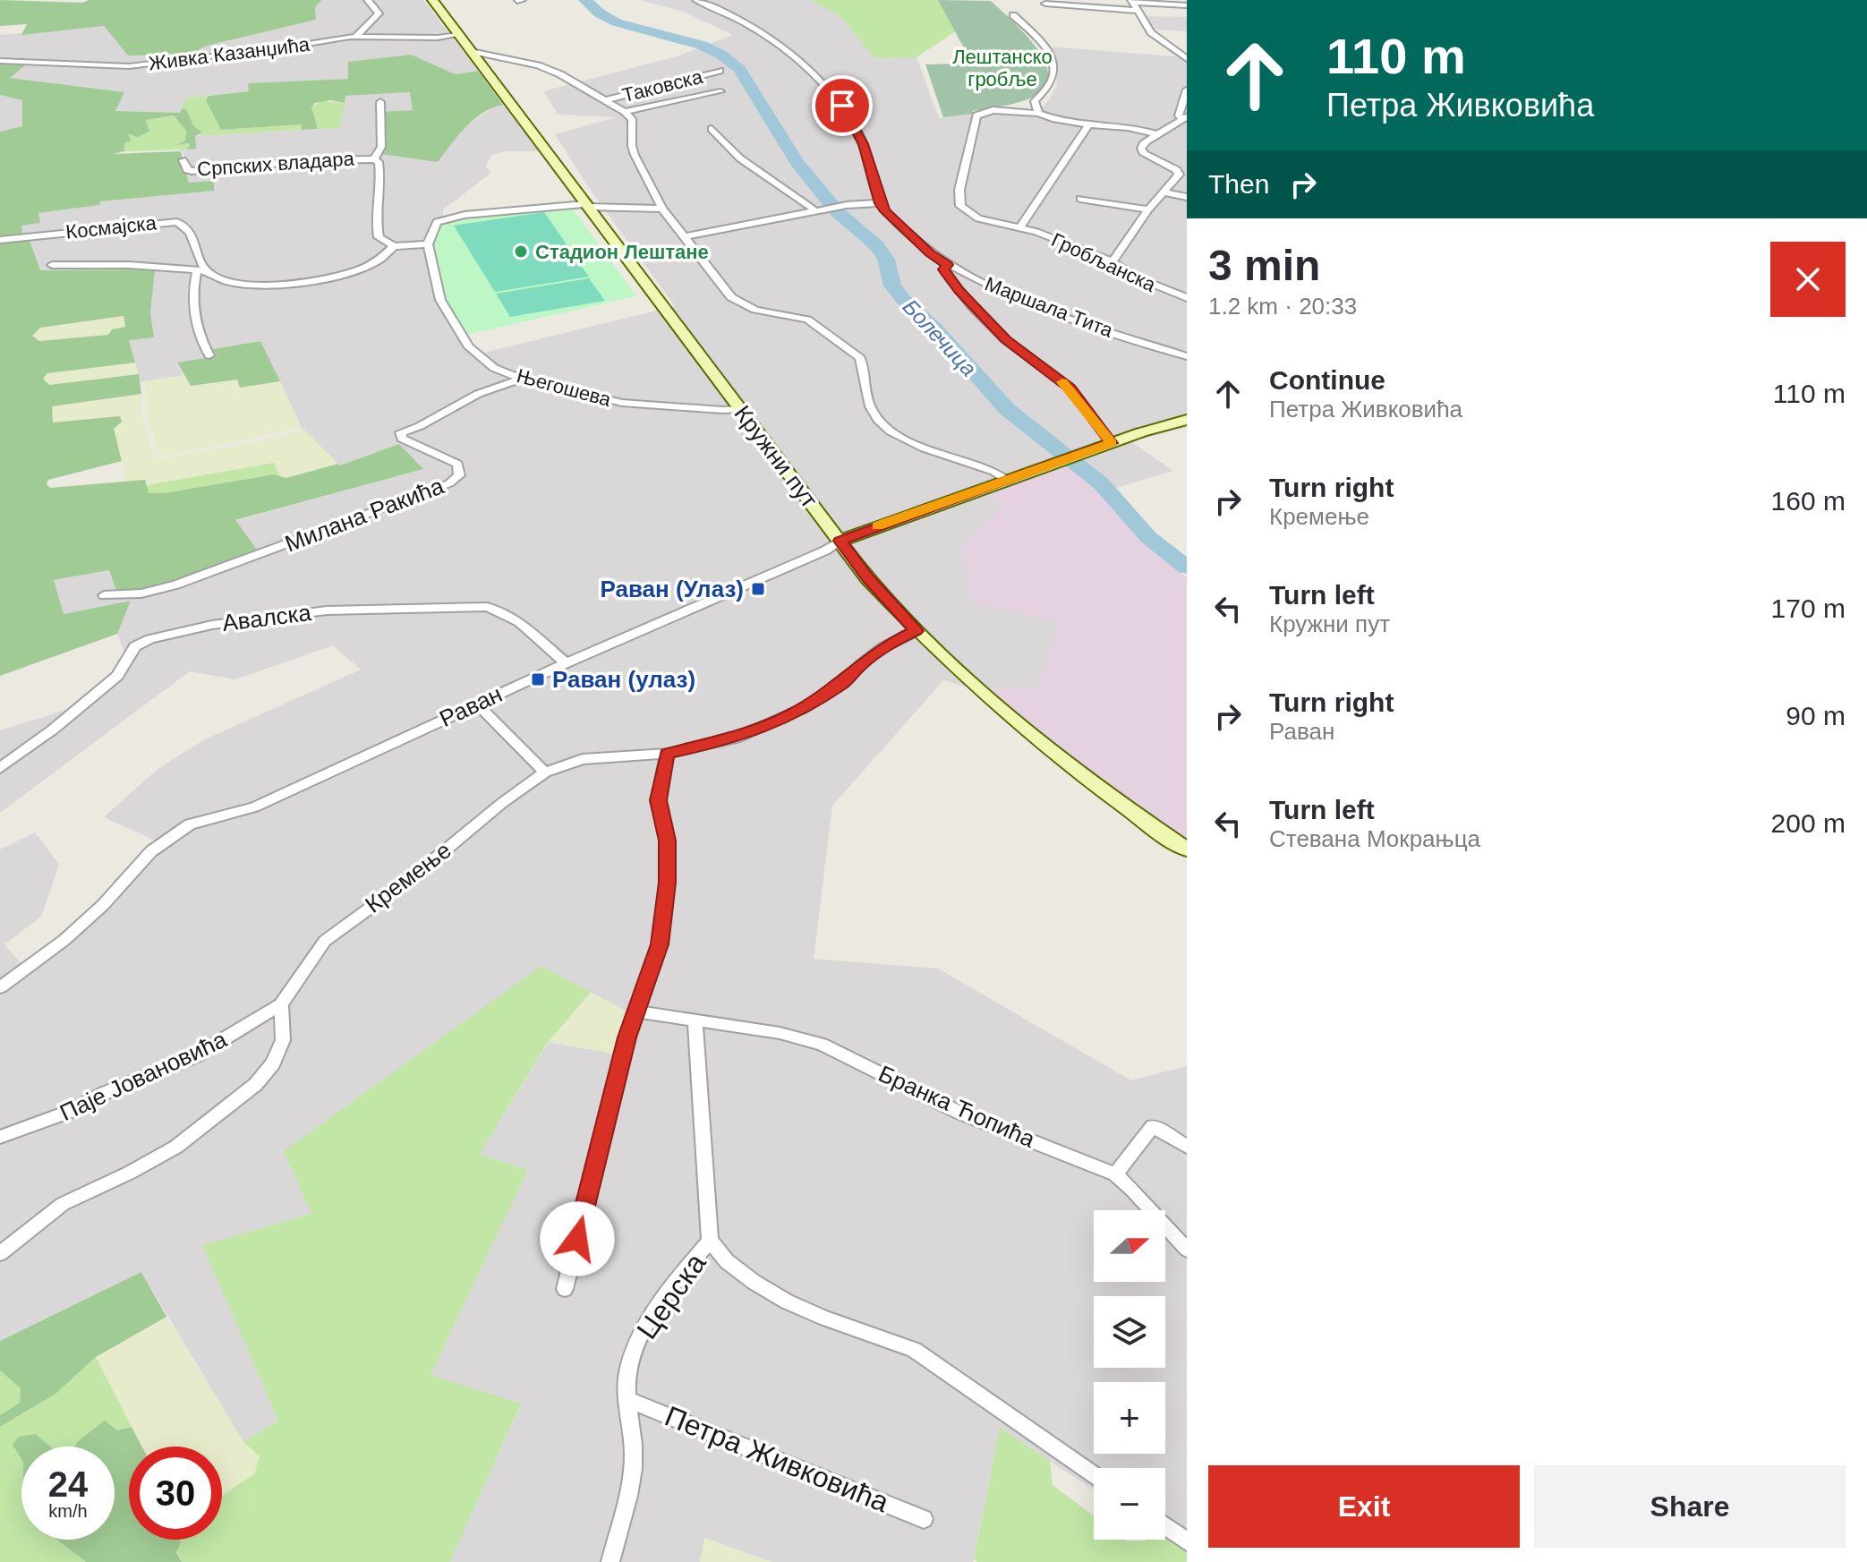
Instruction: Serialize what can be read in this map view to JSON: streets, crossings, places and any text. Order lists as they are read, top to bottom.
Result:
{
  "streets": {
    "main road": ["Кружни пут", "Раван"],
    "street": [
      "Живка Казанџића",
      "Таковска",
      "Српских владара",
      "Космајска",
      "Гробљанска",
      "Маршала Тита",
      "Његошева",
      "Милана Ракића",
      "Авалска",
      "Кремење",
      "Паје Јовановића",
      "Бранка Ћопића",
      "Церска",
      "Петра Живковића"
    ]
  },
  "crossings": [
    ["Живка Казанџића", "Кружни пут"],
    ["Његошева", "Кружни пут"],
    ["Његошева", "Милана Ракића"],
    ["Кружни пут", "Раван"],
    ["Кружни пут", "Кремење"],
    ["Авалска", "Раван"],
    ["Кремење", "Паје Јовановића"],
    ["Церска", "Петра Живковића"]
  ],
  "water": ["Болечица"],
  "parks": ["Лештанско гробље"],
  "places": {
    "other": ["Стадион Лештане"],
    "transit": ["Раван (Улаз)", "Раван (улаз)"]
  },
  "north": "right",
  "page": {
    "turn": ["110 m", "Петра Живковића"],
    "then": "Then",
    "heading": ["3 min", "1.2 km · 20:33"],
    "list": [
      {
        "name": "Continue",
        "note": "Петра Живковића",
        "value": "110 m"
      },
      {
        "name": "Turn right",
        "note": "Кремење",
        "value": "160 m"
      },
      {
        "name": "Turn left",
        "note": "Кружни пут",
        "value": "170 m"
      },
      {
        "name": "Turn right",
        "note": "Раван",
        "value": "90 m"
      },
      {
        "name": "Turn left",
        "note": "Стевана Мокрањца",
        "value": "200 m"
      }
    ],
    "map_buttons": ["+", "−"],
    "speed": "24 km/h",
    "limit": "30",
    "buttons": ["Exit", "Share"]
  }
}
